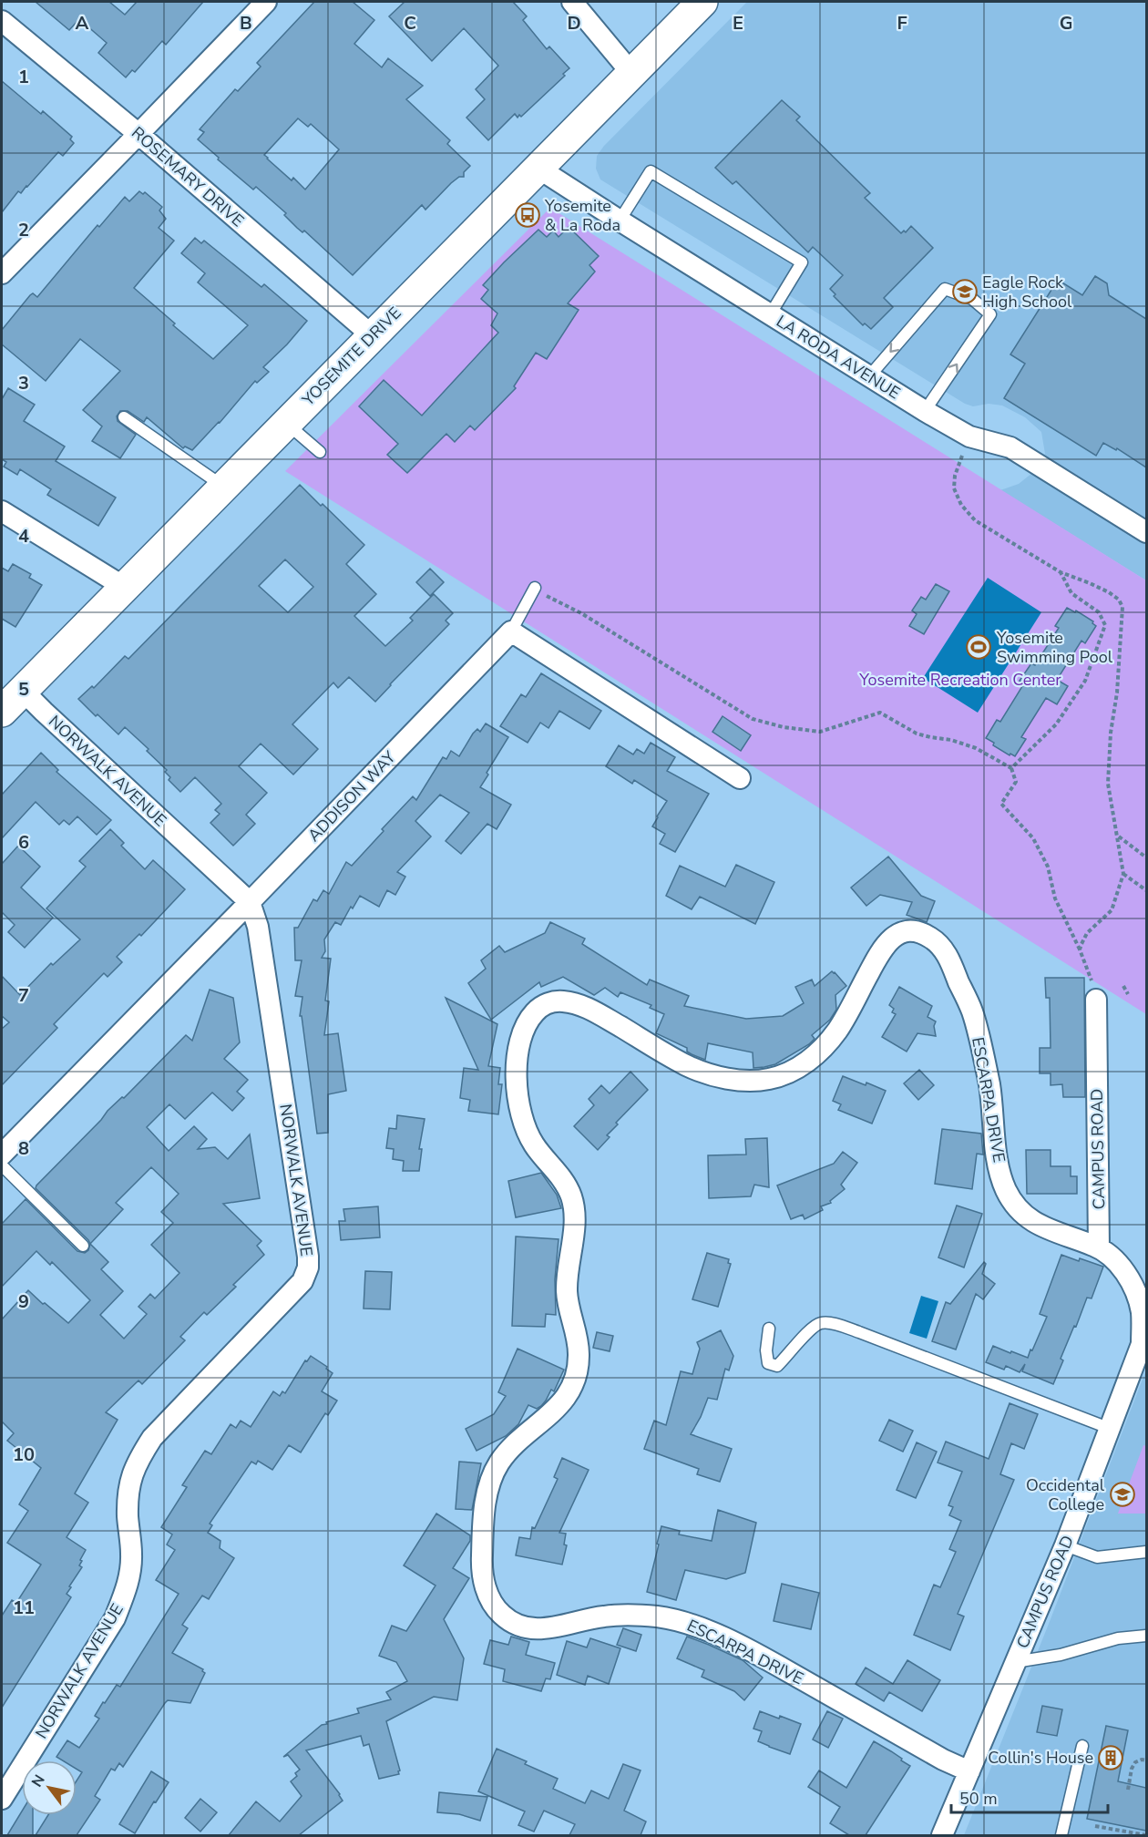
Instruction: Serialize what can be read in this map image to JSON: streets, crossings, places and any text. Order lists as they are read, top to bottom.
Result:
{
  "streets": {
    "street": [
      "ROSEMARY DRIVE",
      "YOSEMITE DRIVE",
      "LA RODA AVENUE",
      "NORWALK AVENUE",
      "ADDISON WAY",
      "ESCARPA DRIVE",
      "CAMPUS ROAD"
    ]
  },
  "crossings": [
    ["ROSEMARY DRIVE", "YOSEMITE DRIVE"],
    ["YOSEMITE DRIVE", "LA RODA AVENUE"],
    ["YOSEMITE DRIVE", "NORWALK AVENUE"],
    ["NORWALK AVENUE", "ADDISON WAY"],
    ["ESCARPA DRIVE", "CAMPUS ROAD"]
  ],
  "parks": ["Yosemite Recreation Center"],
  "places": {
    "bus stop": ["Yosemite & La Roda"],
    "school or university": ["Eagle Rock High School", "Occidental College"],
    "sports": ["Yosemite Swimming Pool"],
    "building": ["Collin's House"]
  },
  "scale_bar": "50 m",
  "north": "top left",
  "grid": {
    "columns": [
      "A",
      "B",
      "C",
      "D",
      "E",
      "F",
      "G"
    ],
    "rows": [
      "1",
      "2",
      "3",
      "4",
      "5",
      "6",
      "7",
      "8",
      "9",
      "10",
      "11"
    ]
  }
}
